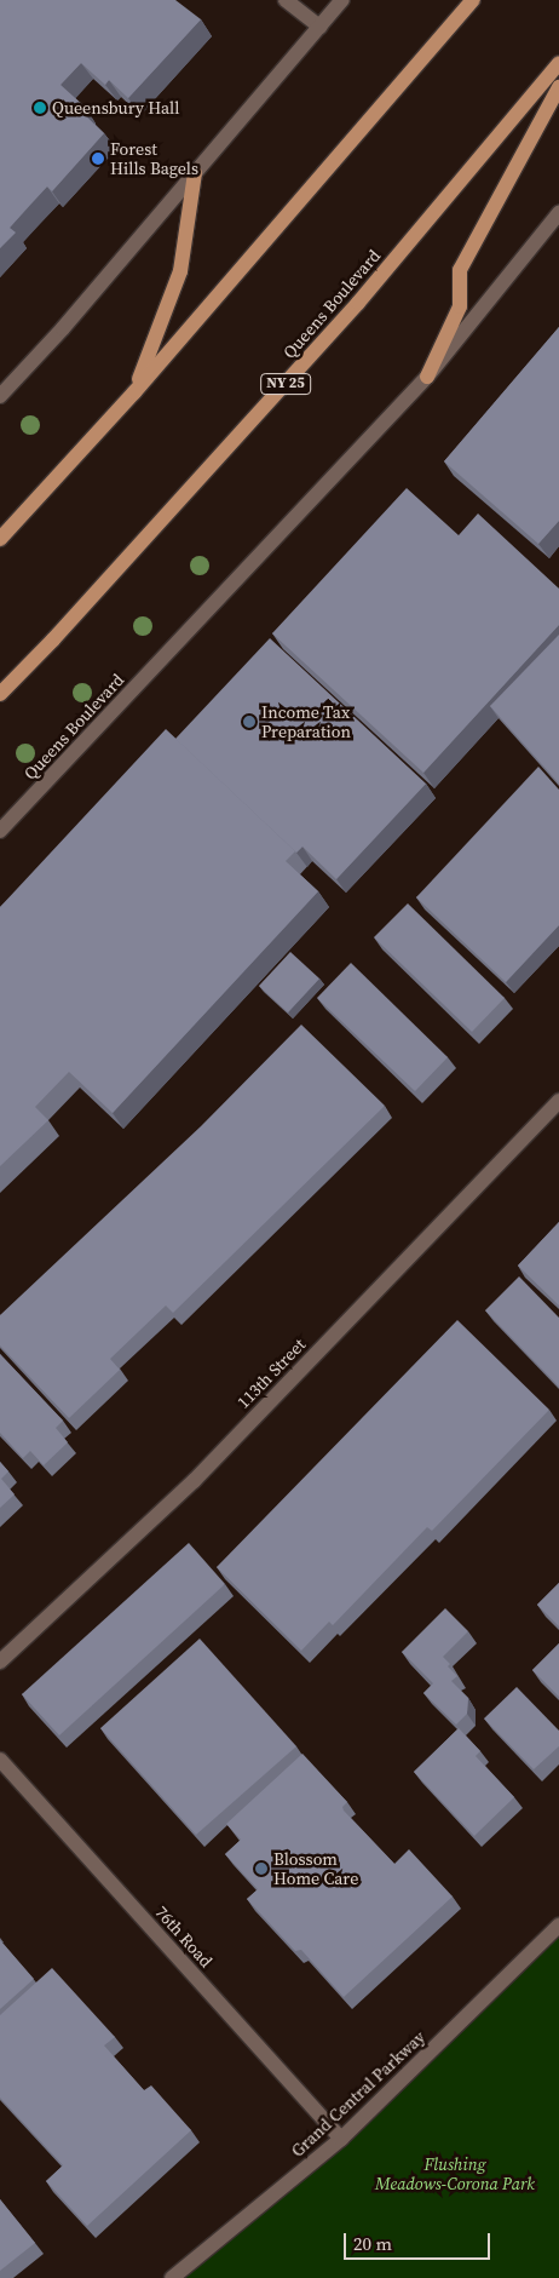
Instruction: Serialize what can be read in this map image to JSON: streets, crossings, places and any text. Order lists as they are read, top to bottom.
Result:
{
  "streets": {
    "main road": ["Queens Boulevard", "NY 25"],
    "street": ["113th Street", "76th Road", "Grand Central Parkway"]
  },
  "crossings": [
    ["76th Road", "Grand Central Parkway"]
  ],
  "parks": ["Flushing Meadows-Corona Park"],
  "places": [
    "Queensbury Hall",
    "Forest Hills Bagels",
    "Income Tax Preparation",
    "Blossom Home Care"
  ],
  "scale_bar": "20 m"
}
